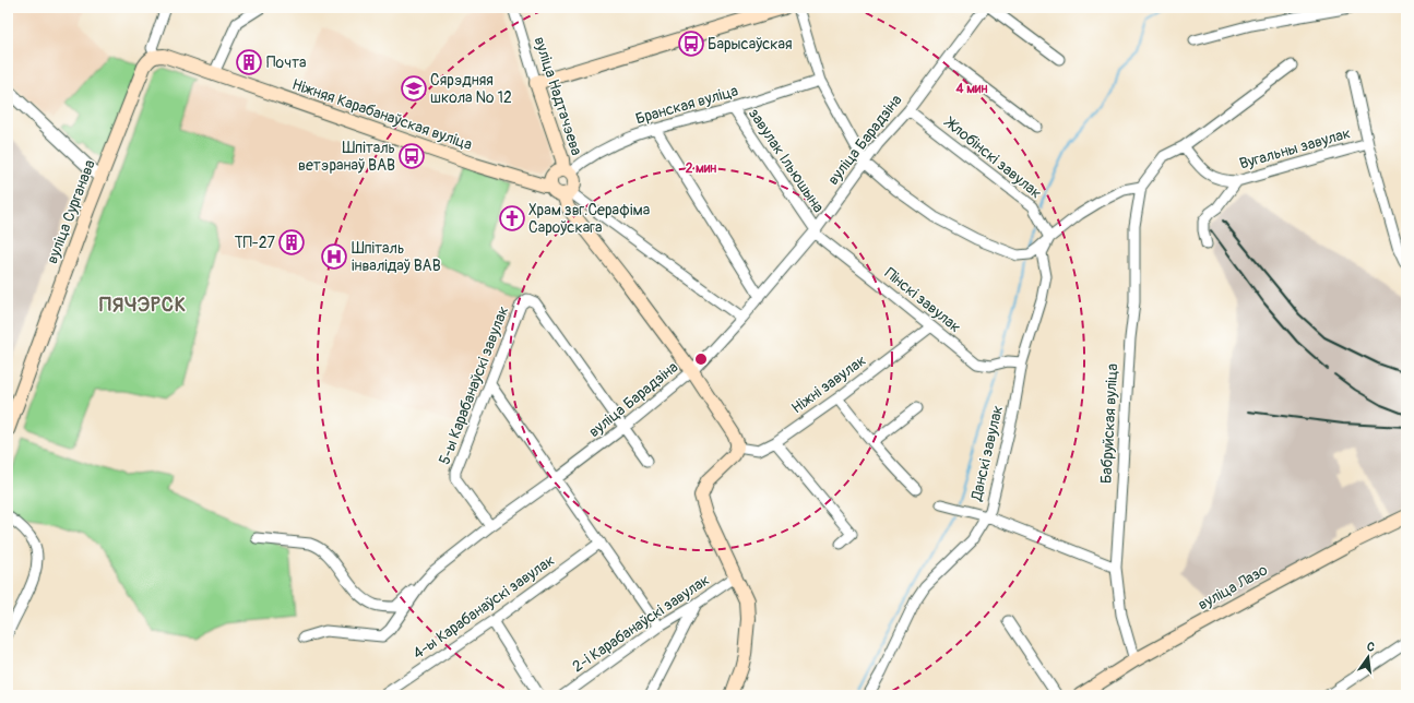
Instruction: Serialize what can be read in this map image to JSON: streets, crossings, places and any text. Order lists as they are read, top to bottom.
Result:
{
  "streets": {
    "main road": [
      "вуліца Надтачэева",
      "Ніжняя Карабанаўская вуліца",
      "вуліца Сурганава",
      "вуліца Лазо"
    ],
    "street": [
      "Бранская вуліца",
      "вуліца Барадзіна",
      "Вугальны завулак",
      "Жлобінскі завулак",
      "завулак Ільюшына",
      "Пінскі завулак",
      "Ніжні завулак",
      "5-ы Карабанаўскі завулак",
      "Бабруйская вуліца",
      "Данскі завулак",
      "4-ы Карабанаўскі завулак",
      "2-і Карабанаўскі завулак"
    ]
  },
  "crossings": [
    ["вуліца Надтачэева", "Бранская вуліца"],
    ["вуліца Надтачэева", "Ніжняя Карабанаўская вуліца"],
    ["Бранская вуліца", "Ніжняя Карабанаўская вуліца"],
    ["Бранская вуліца", "завулак Ільюшына"],
    ["Ніжняя Карабанаўская вуліца", "вуліца Сурганава"],
    ["вуліца Барадзіна", "Жлобінскі завулак"],
    ["вуліца Барадзіна", "завулак Ільюшына"],
    ["вуліца Барадзіна", "Пінскі завулак"],
    ["вуліца Барадзіна", "5-ы Карабанаўскі завулак"],
    ["Вугальны завулак", "Бабруйская вуліца"],
    ["Жлобінскі завулак", "Данскі завулак"],
    ["завулак Ільюшына", "Пінскі завулак"],
    ["Пінскі завулак", "Ніжні завулак"],
    ["Пінскі завулак", "Данскі завулак"],
    ["Бабруйская вуліца", "вуліца Лазо"]
  ],
  "districts": ["ПЯЧЭРСК"],
  "places": {
    "bus stop": ["Барысаўская", "Шпіталь ветэранаў ВАВ"],
    "building": ["Почта", "ТП-27"],
    "school or university": ["Сярэдняя школа № 12"],
    "church": ["Храм звг.Серафіма Сароўскага"],
    "hospital": ["Шпіталь інвалідаў ВАВ"]
  },
  "north": "top",
  "rings": ["4 мин", "2 мин"]
}
